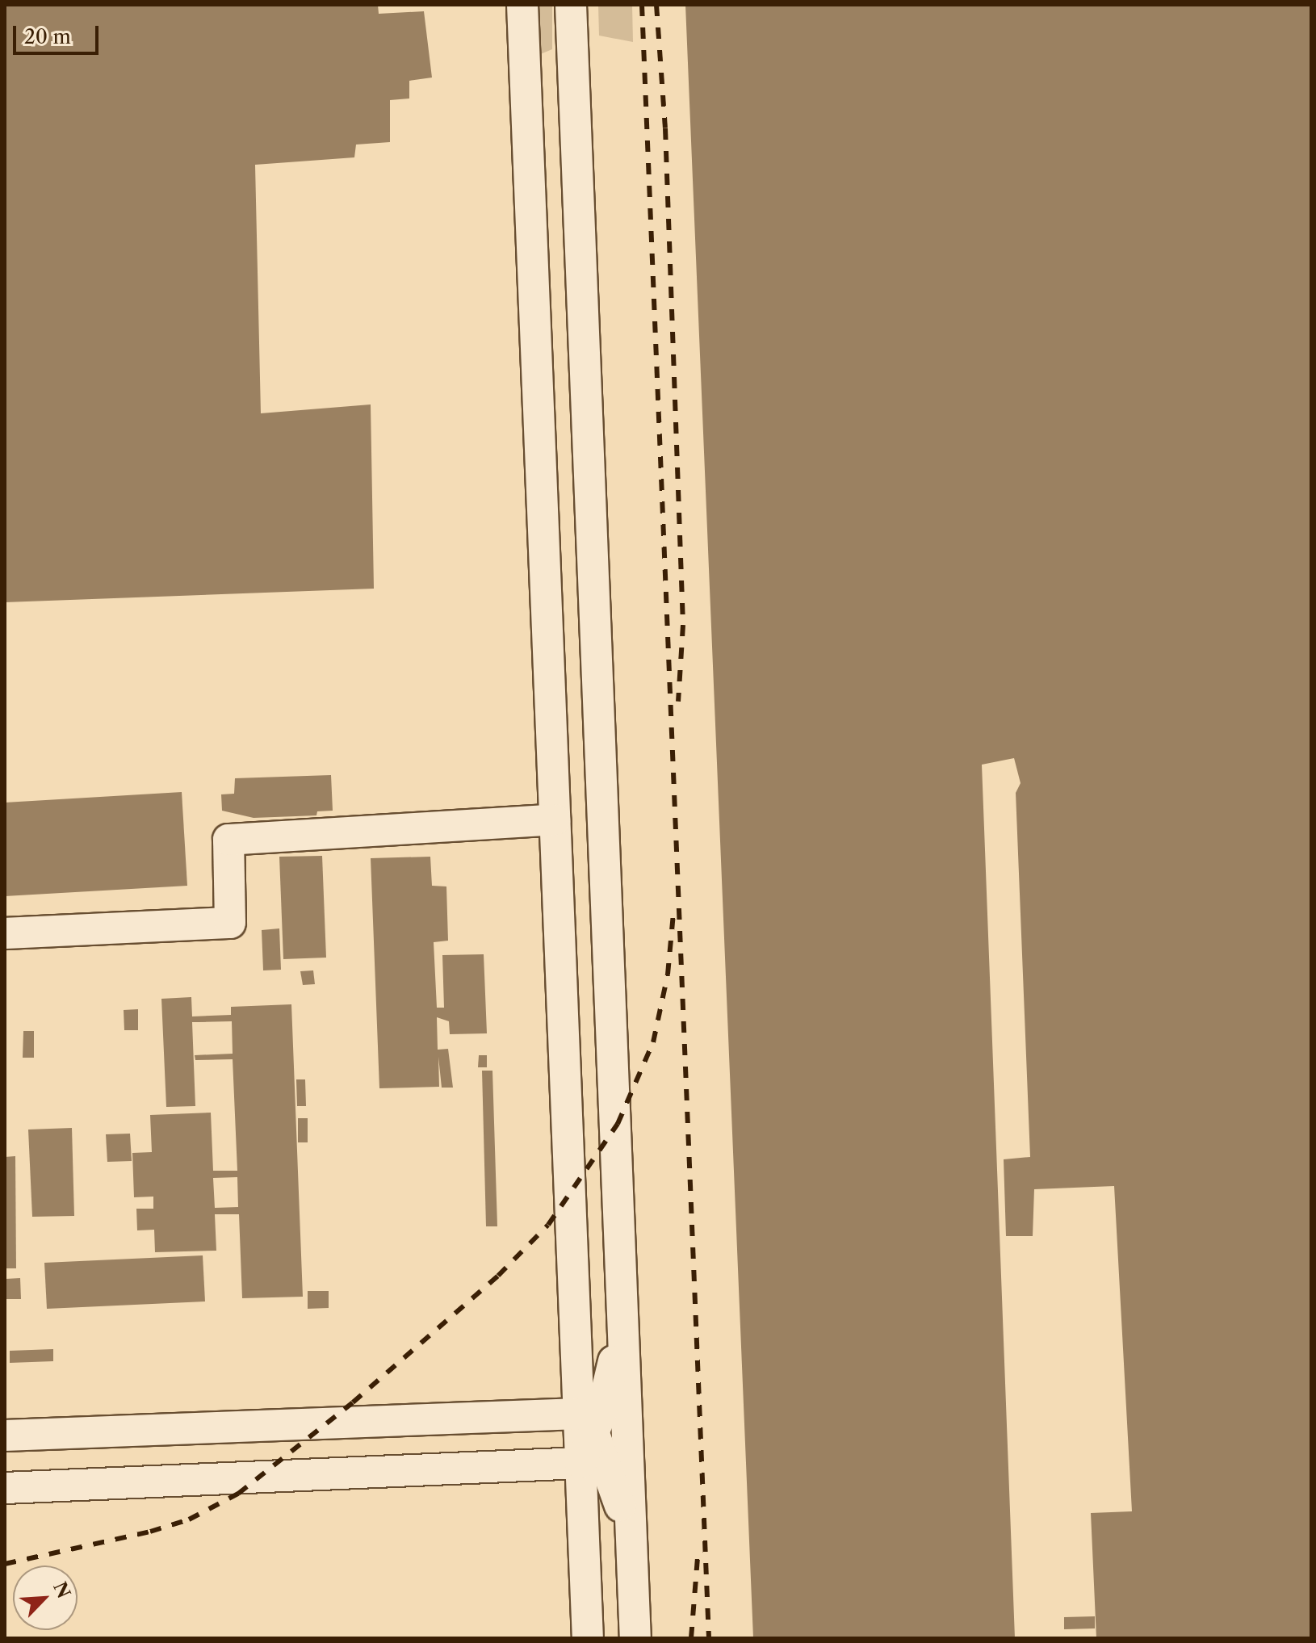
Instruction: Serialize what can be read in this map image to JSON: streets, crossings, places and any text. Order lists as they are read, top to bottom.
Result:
{
  "scale_bar": "20 m",
  "north": "top right"
}
